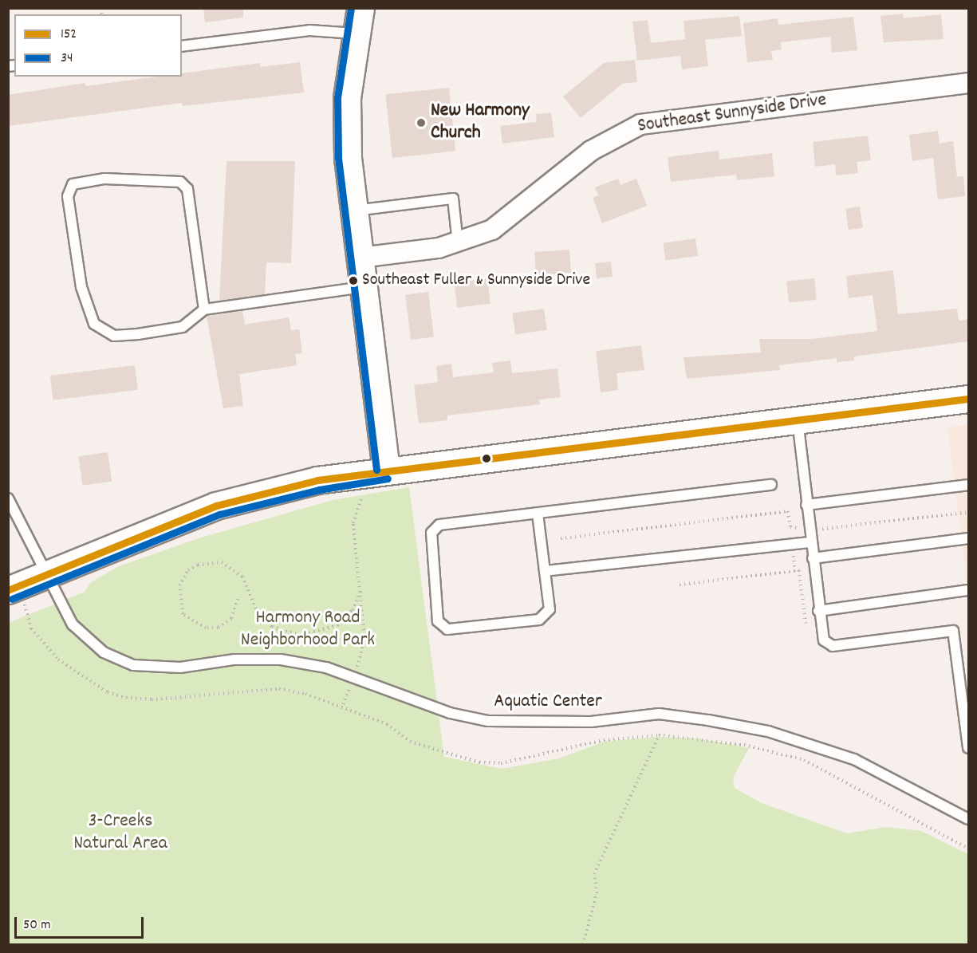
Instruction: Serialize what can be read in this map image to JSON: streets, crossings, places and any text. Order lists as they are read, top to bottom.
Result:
{
  "streets": {
    "street": ["Southeast Sunnyside Drive"],
    "lane": ["Aquatic Center"]
  },
  "parks": ["Harmony Road Neighborhood Park", "3-Creeks Natural Area"],
  "places": ["New Harmony Church", "Southeast Fuller & Sunnyside Drive"],
  "lines": ["transit line 34", "transit line 152"],
  "legend": ["152", "34"],
  "scale_bar": "50 m"
}
